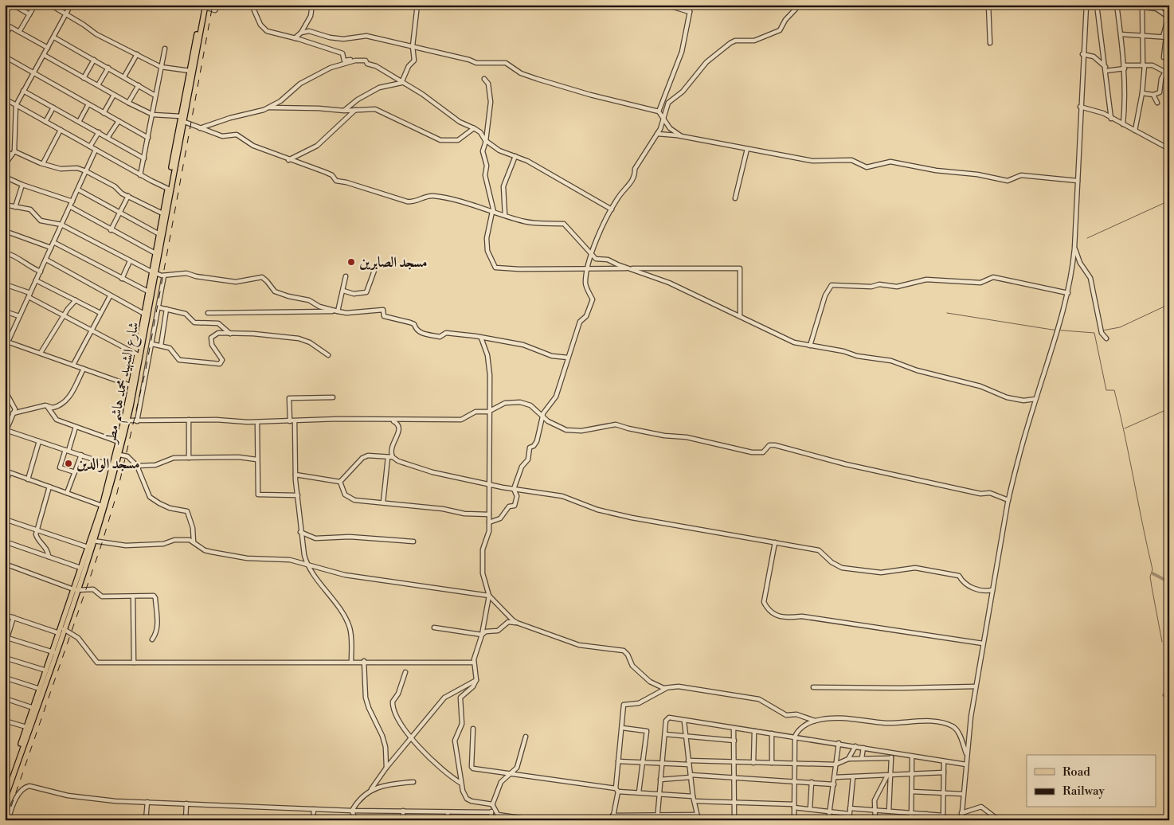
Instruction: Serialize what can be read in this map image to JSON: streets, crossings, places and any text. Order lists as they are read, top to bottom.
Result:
{
  "streets": {
    "main road": ["شارع الشهيد محمد هاشم مطر"]
  },
  "places": ["مسجد الصابرين", "مسجد الوالدين"],
  "legend": ["Road", "Railway"]
}
